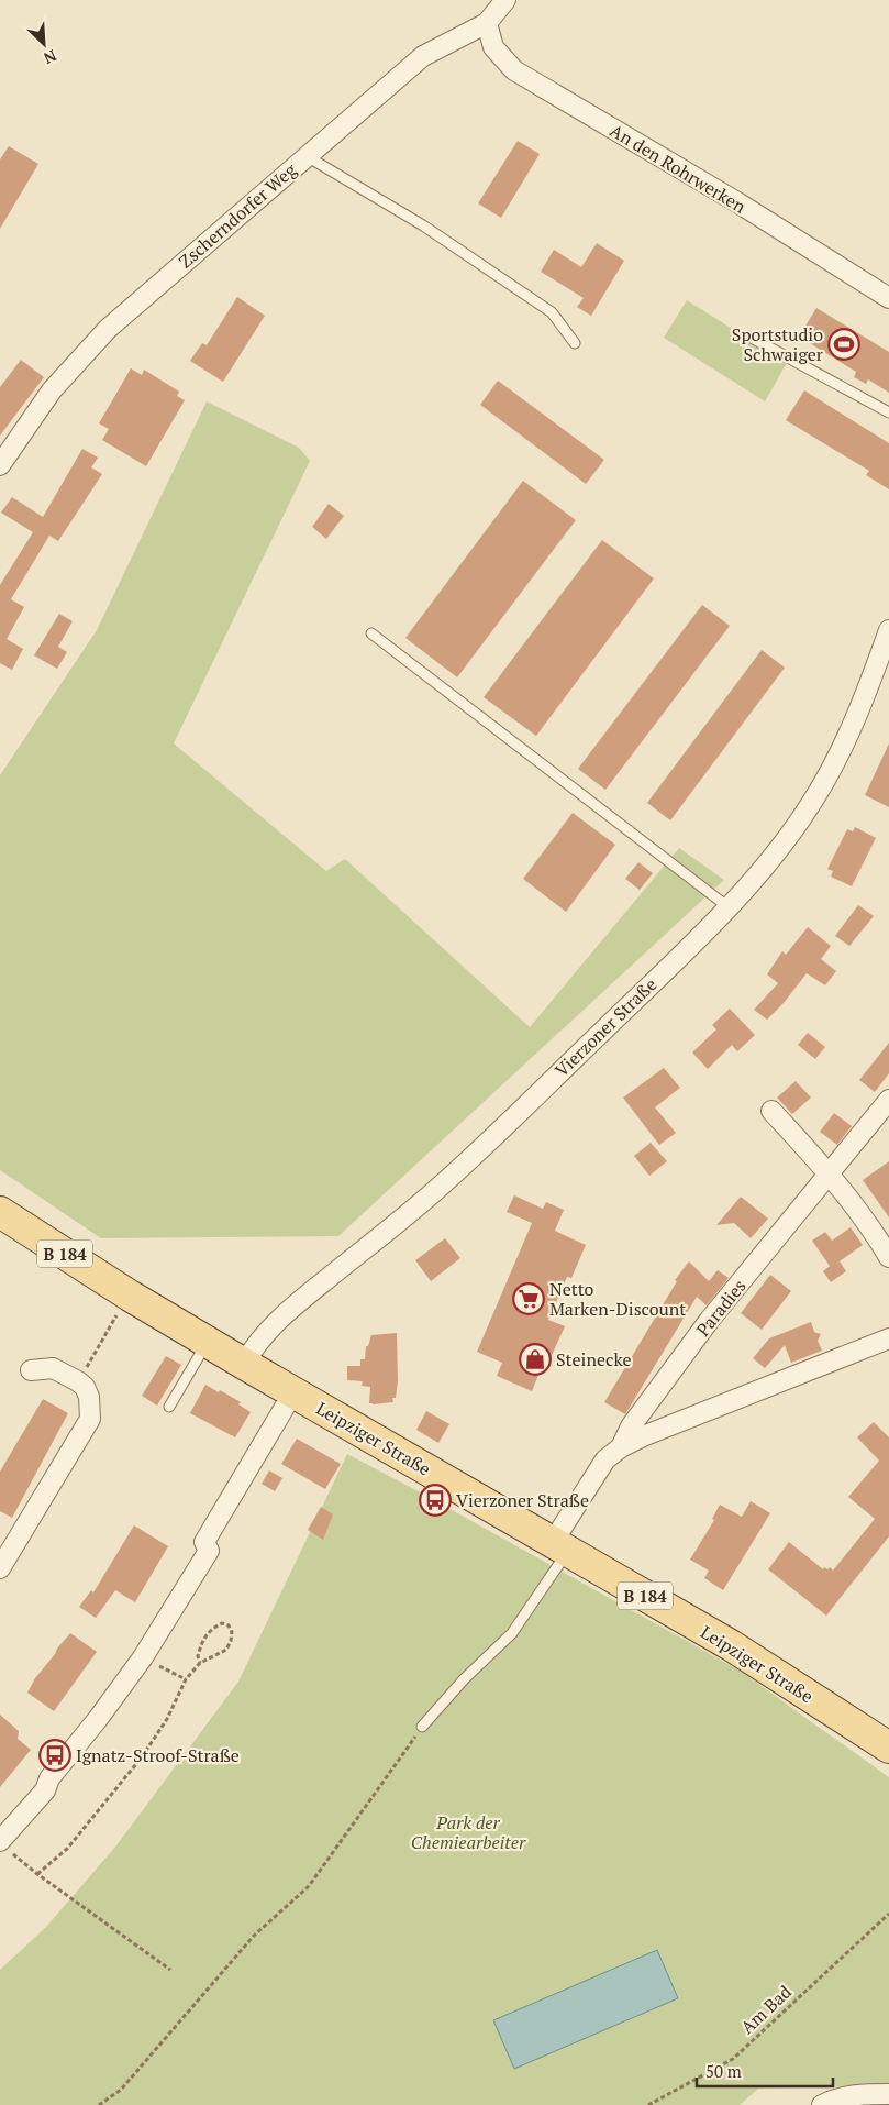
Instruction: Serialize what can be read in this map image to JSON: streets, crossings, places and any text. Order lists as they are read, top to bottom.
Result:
{
  "streets": {
    "main road": ["B 184", "Leipziger Straße"],
    "street": [
      "An den Rohrwerken",
      "Zscherndorfer Weg",
      "Vierzoner Straße",
      "Paradies"
    ],
    "path": ["Am Bad"]
  },
  "crossings": [
    ["An den Rohrwerken", "Zscherndorfer Weg"],
    ["Vierzoner Straße", "Leipziger Straße"],
    ["Paradies", "Leipziger Straße"]
  ],
  "parks": ["Park der Chemiearbeiter"],
  "places": {
    "sports": ["Sportstudio Schwaiger"],
    "supermarket": ["Netto Marken-Discount"],
    "shop": ["Steinecke"],
    "bus stop": ["Vierzoner Straße", "Ignatz-Stroof-Straße"]
  },
  "scale_bar": "50 m",
  "north": "bottom right"
}
